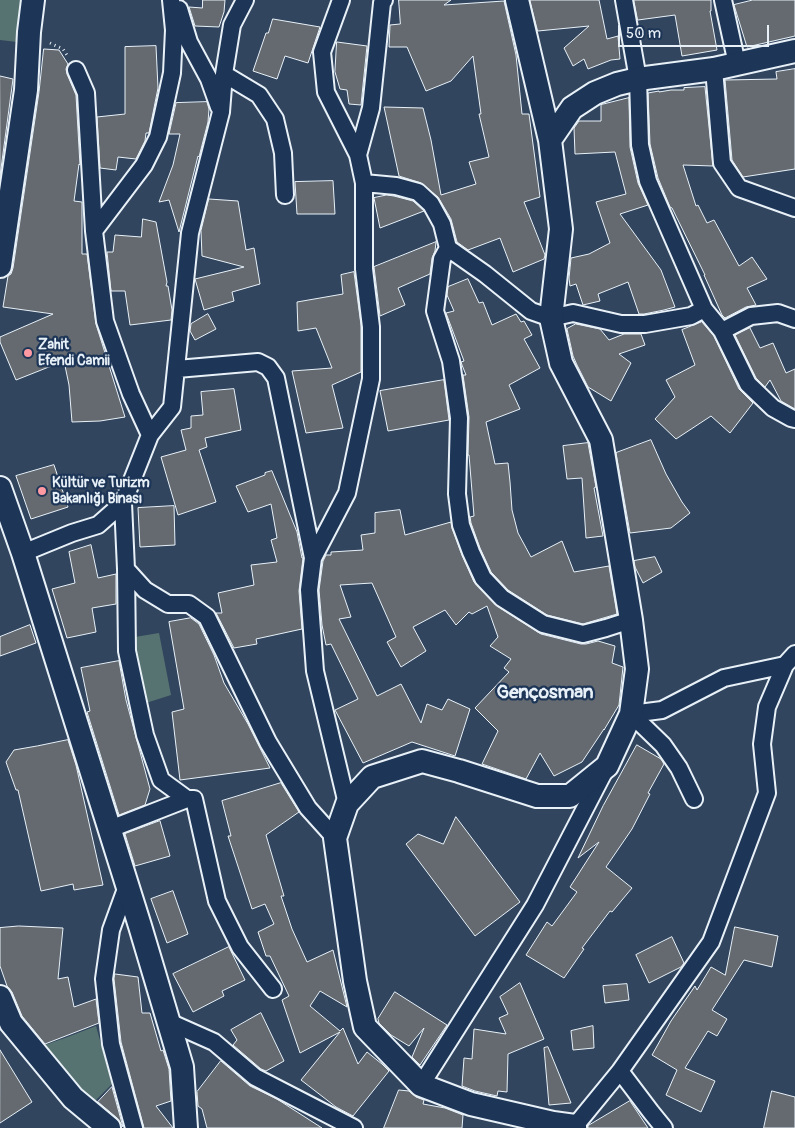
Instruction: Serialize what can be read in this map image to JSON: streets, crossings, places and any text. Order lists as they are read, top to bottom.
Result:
{
  "districts": ["Gençosman"],
  "places": ["Zahit Efendi Camii", "Kültür ve Turizm Bakanlığı Binası"],
  "scale_bar": "50 m"
}
